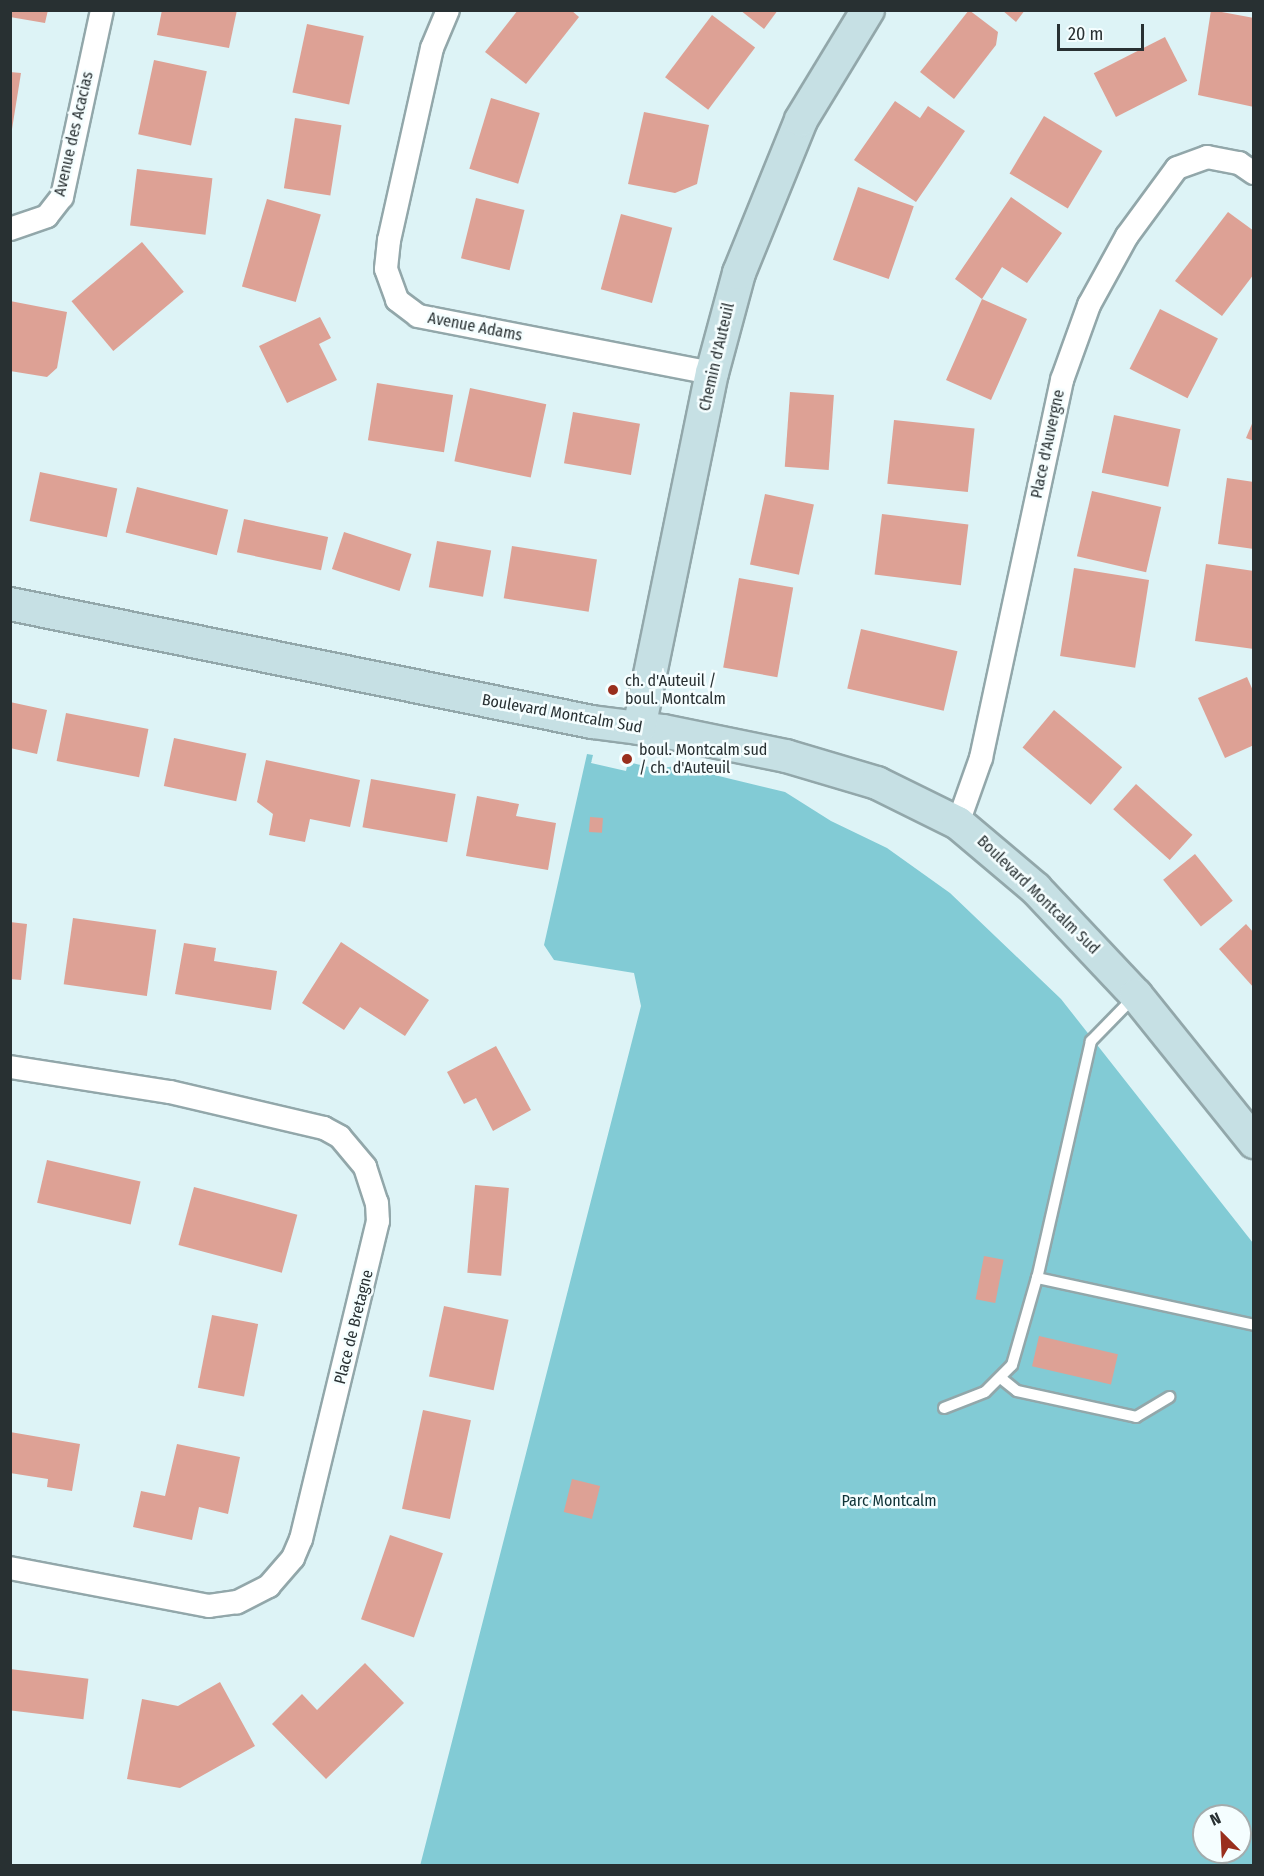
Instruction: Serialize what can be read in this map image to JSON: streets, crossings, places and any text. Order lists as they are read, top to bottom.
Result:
{
  "streets": {
    "street": [
      "Avenue des Acacias",
      "Avenue Adams",
      "Chemin d'Auteuil",
      "Place d'Auvergne",
      "Boulevard Montcalm Sud",
      "Place de Bretagne"
    ]
  },
  "crossings": [
    ["Avenue Adams", "Chemin d'Auteuil"],
    ["Chemin d'Auteuil", "Boulevard Montcalm Sud"],
    ["Place d'Auvergne", "Boulevard Montcalm Sud"]
  ],
  "parks": ["Parc Montcalm"],
  "places": ["ch. d'Auteuil / boul. Montcalm", "boul. Montcalm sud / ch. d'Auteuil"],
  "scale_bar": "20 m",
  "north": "top left"
}
